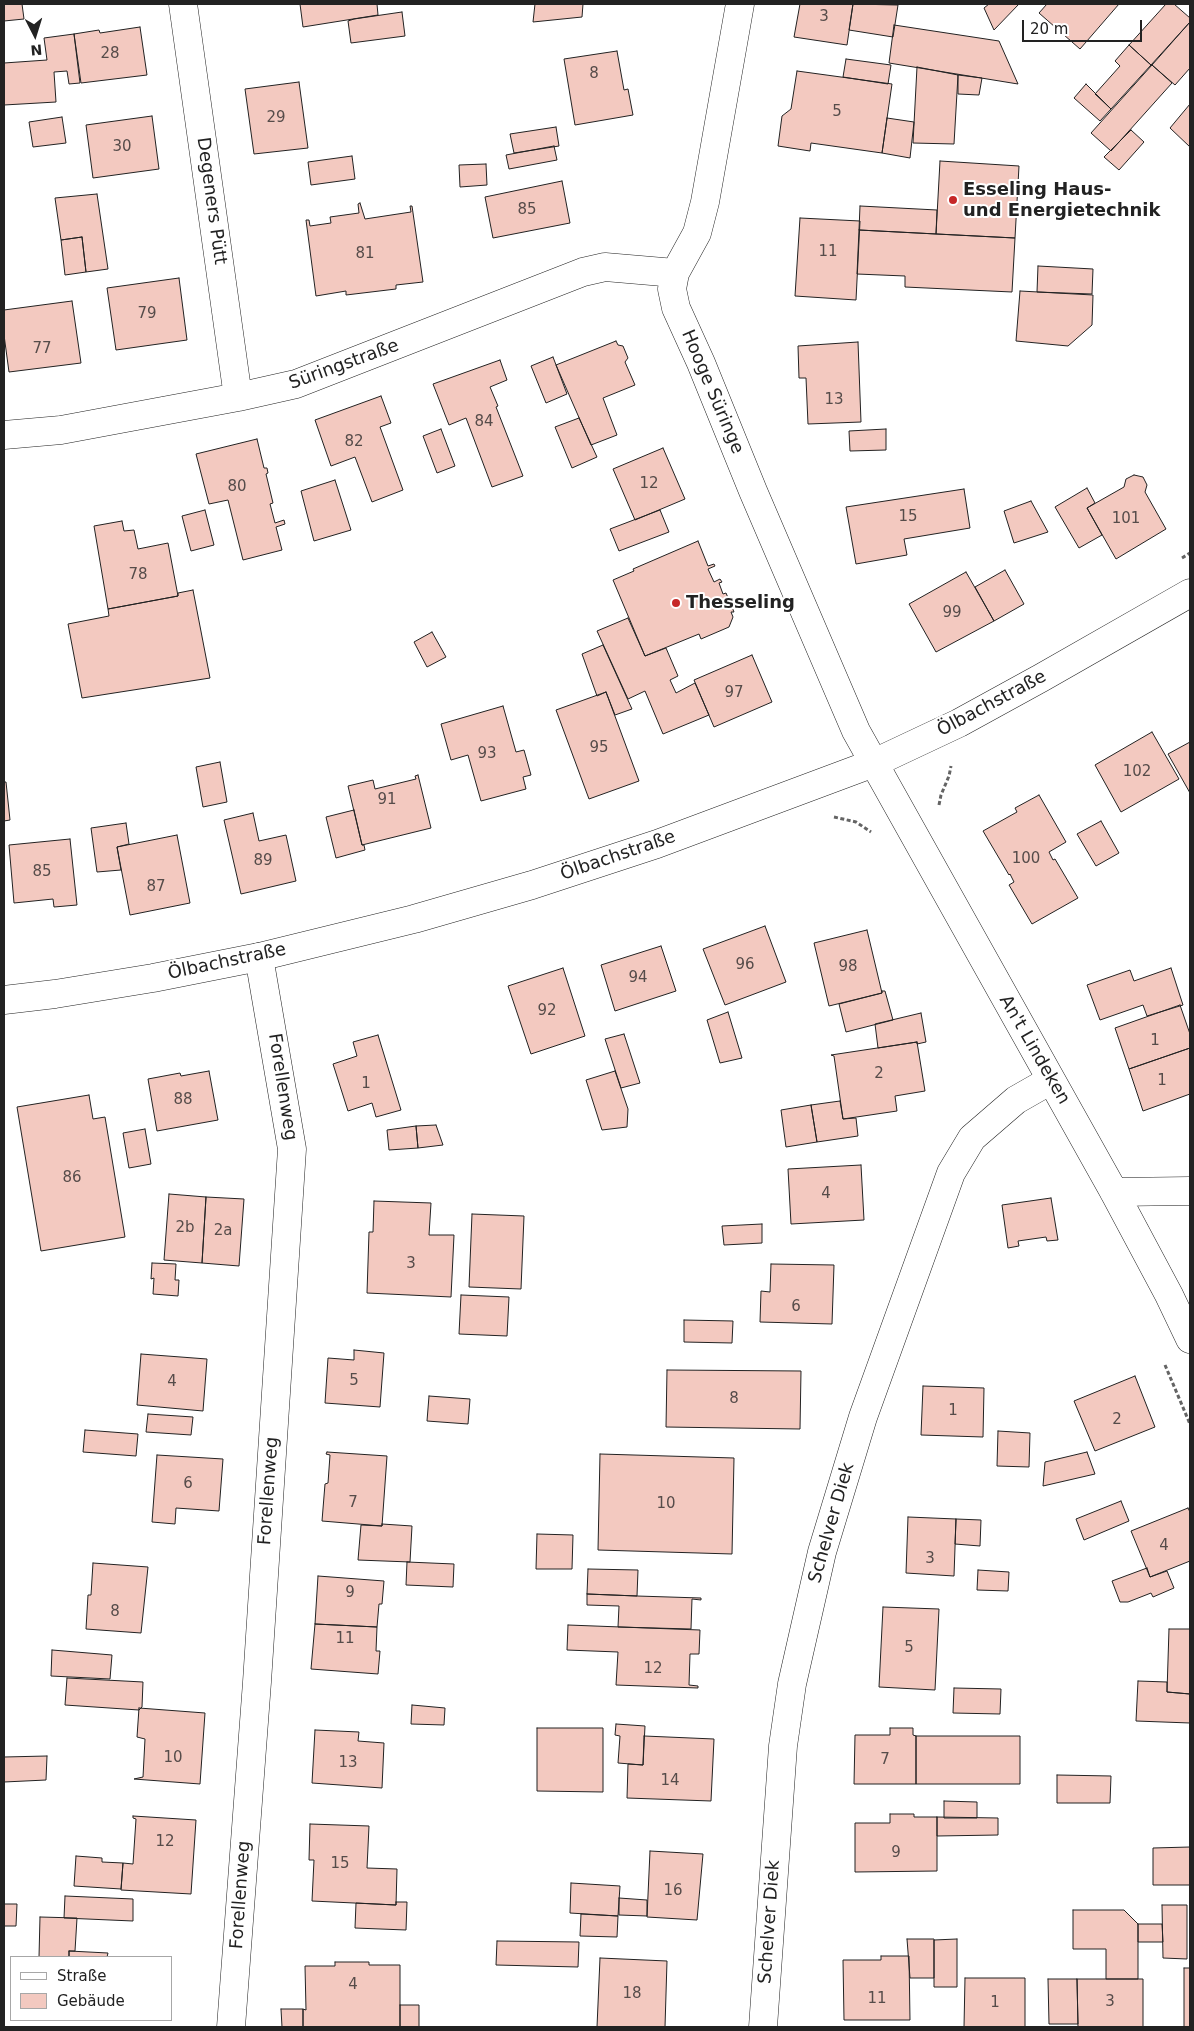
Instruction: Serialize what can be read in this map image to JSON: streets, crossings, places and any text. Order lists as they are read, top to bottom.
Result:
{
  "streets": {
    "street": [
      "Degeners Pütt",
      "Süringstraße",
      "Hooge Süringe",
      "Ölbachstraße",
      "An't Lindeken",
      "Forellenweg",
      "Schelver Diek"
    ]
  },
  "crossings": [
    ["Degeners Pütt", "Süringstraße"],
    ["Süringstraße", "Hooge Süringe"],
    ["Hooge Süringe", "Ölbachstraße"],
    ["Hooge Süringe", "An't Lindeken"],
    ["Ölbachstraße", "An't Lindeken"],
    ["Ölbachstraße", "Forellenweg"],
    ["An't Lindeken", "Schelver Diek"]
  ],
  "places": ["Esseling Haus- und Energietechnik", "Thesseling"],
  "house_numbers": [
    "3",
    "28",
    "8",
    "5",
    "29",
    "30",
    "85",
    "11",
    "81",
    "79",
    "77",
    "13",
    "84",
    "82",
    "12",
    "80",
    "15",
    "101",
    "78",
    "99",
    "97",
    "95",
    "93",
    "102",
    "91",
    "100",
    "89",
    "85",
    "87",
    "96",
    "98",
    "94",
    "92",
    "1",
    "2",
    "1",
    "1",
    "88",
    "86",
    "4",
    "2b",
    "2a",
    "3",
    "6",
    "5",
    "4",
    "8",
    "1",
    "2",
    "6",
    "7",
    "10",
    "4",
    "3",
    "9",
    "8",
    "11",
    "5",
    "12",
    "10",
    "7",
    "13",
    "14",
    "12",
    "9",
    "15",
    "16",
    "4",
    "18",
    "11",
    "3",
    "1"
  ],
  "legend": ["Straße", "Gebäude"],
  "scale_bar": "20 m",
  "north": "bottom"
}
